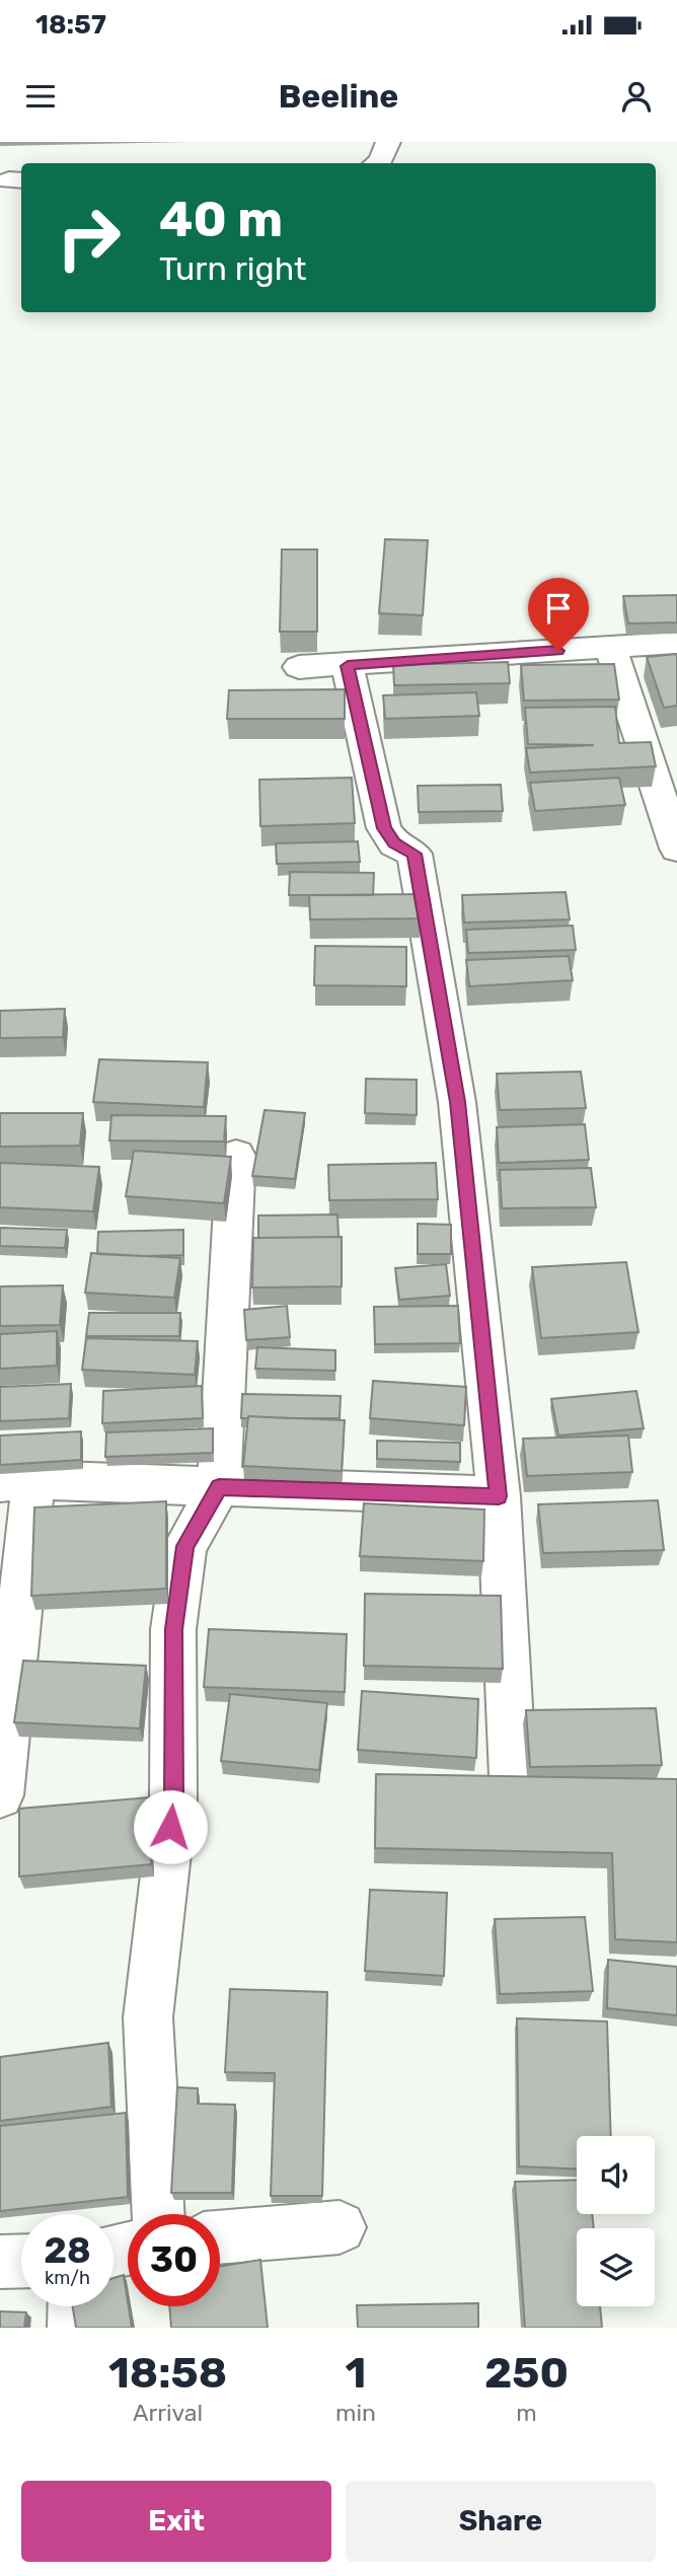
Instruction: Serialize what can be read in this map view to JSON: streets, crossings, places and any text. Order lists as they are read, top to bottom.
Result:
{
  "page": {
    "status": "18:57",
    "header": "Beeline",
    "turn": ["40 m", "Turn right"],
    "speed": "28 km/h",
    "limit": "30",
    "eta": [
      "18:58",
      "Arrival",
      "1",
      "min",
      "250",
      "m"
    ],
    "buttons": ["Exit", "Share"]
  }
}
